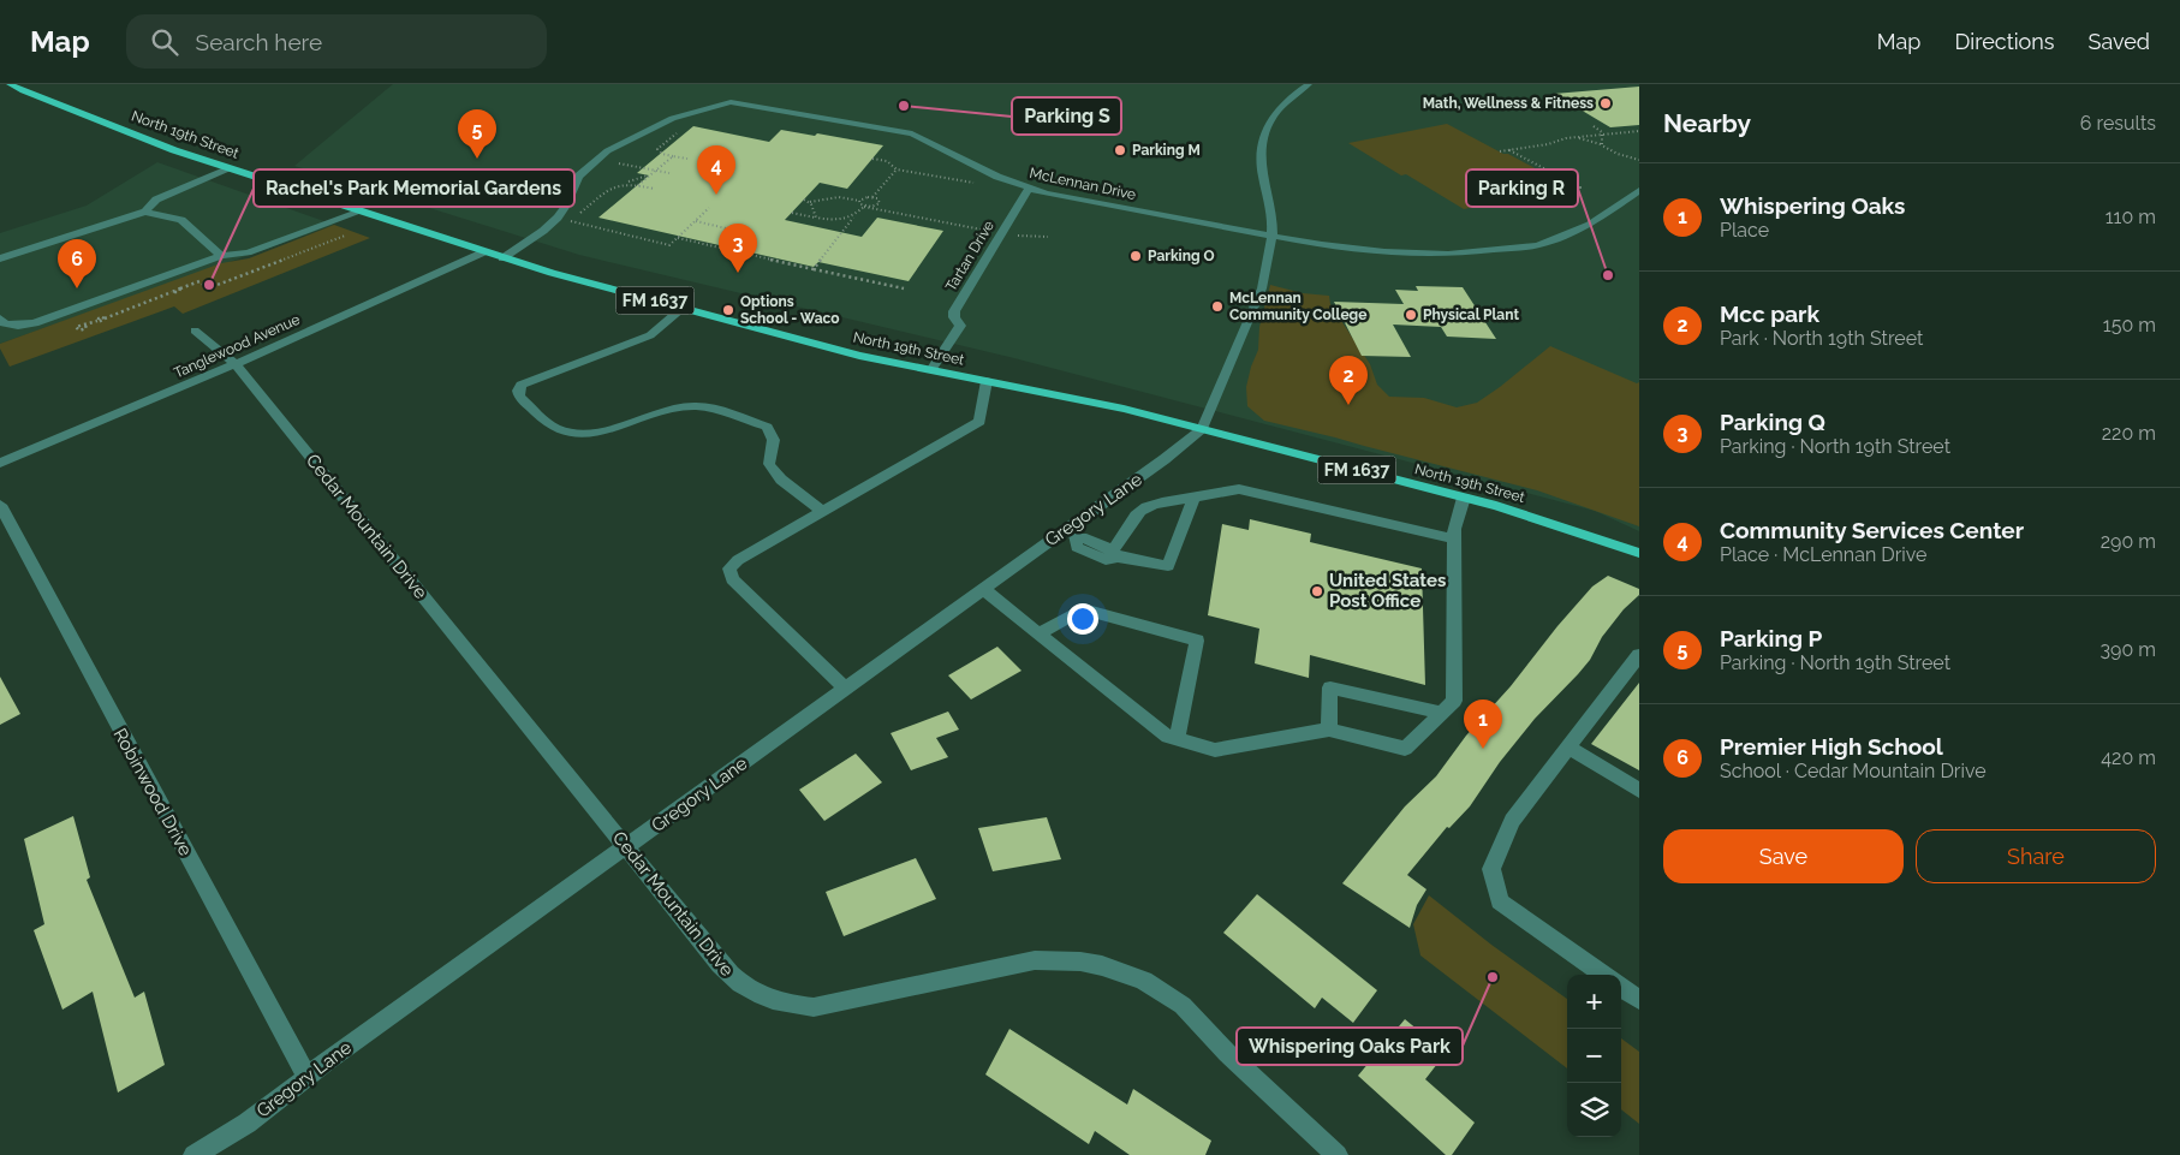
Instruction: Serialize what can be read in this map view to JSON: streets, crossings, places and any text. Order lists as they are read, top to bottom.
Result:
{
  "streets": {
    "main road": ["North 19th Street", "FM 1637"],
    "street": [
      "McLennan Drive",
      "Tartan Drive",
      "Tanglewood Avenue",
      "Gregory Lane",
      "Cedar Mountain Drive",
      "Robinwood Drive"
    ]
  },
  "crossings": [
    ["North 19th Street", "McLennan Drive"],
    ["North 19th Street", "Tartan Drive"],
    ["North 19th Street", "Tanglewood Avenue"],
    ["North 19th Street", "Gregory Lane"],
    ["McLennan Drive", "Tartan Drive"],
    ["Tanglewood Avenue", "Cedar Mountain Drive"],
    ["Gregory Lane", "Cedar Mountain Drive"],
    ["Gregory Lane", "Robinwood Drive"]
  ],
  "places": [
    "Math, Wellness & Fitness",
    "Parking S",
    "Parking M",
    "Parking O",
    "Parking R",
    "Rachel's Park Memorial Gardens",
    "McLennan Community College",
    "Options School - Waco",
    "Physical Plant",
    "United States Post Office",
    "Whispering Oaks Park"
  ],
  "page": {
    "header": "Map",
    "search": "Search here",
    "nav": ["Map", "Directions", "Saved"],
    "heading": ["Nearby", "6 results"],
    "pins": [
      "5",
      "4",
      "3",
      "6",
      "2",
      "1"
    ],
    "list": [
      {
        "mark": "1",
        "name": "Whispering Oaks",
        "note": "Place",
        "value": "110 m"
      },
      {
        "mark": "2",
        "name": "Mcc park",
        "note": "Park · North 19th Street",
        "value": "150 m"
      },
      {
        "mark": "3",
        "name": "Parking Q",
        "note": "Parking · North 19th Street",
        "value": "220 m"
      },
      {
        "mark": "4",
        "name": "Community Services Center",
        "note": "Place · McLennan Drive",
        "value": "290 m"
      },
      {
        "mark": "5",
        "name": "Parking P",
        "note": "Parking · North 19th Street",
        "value": "390 m"
      },
      {
        "mark": "6",
        "name": "Premier High School",
        "note": "School · Cedar Mountain Drive",
        "value": "420 m"
      }
    ],
    "buttons": ["Save", "Share"],
    "map_buttons": ["+", "−"]
  }
}
